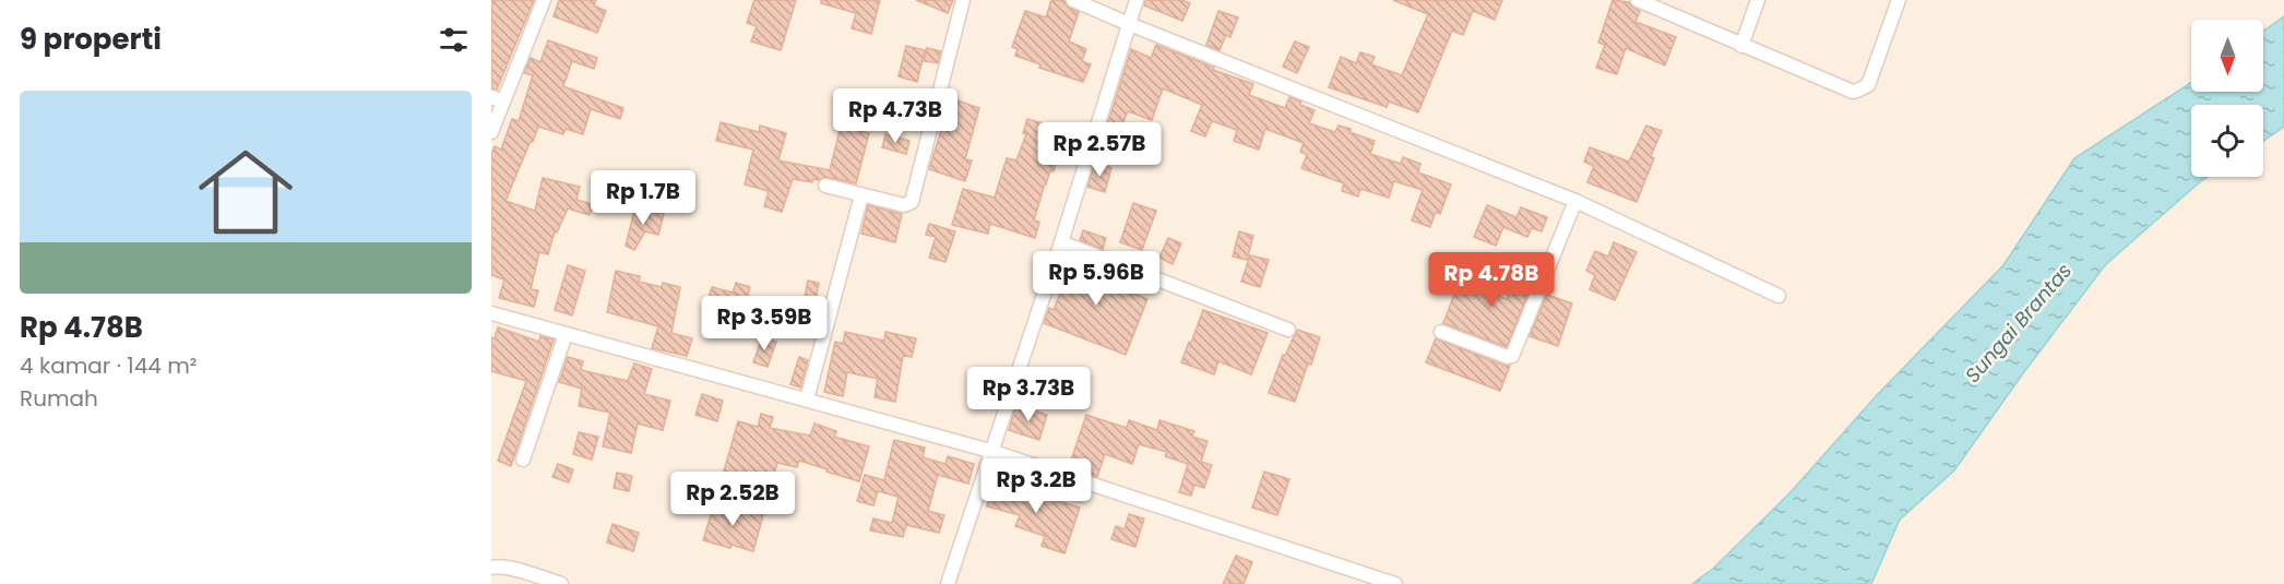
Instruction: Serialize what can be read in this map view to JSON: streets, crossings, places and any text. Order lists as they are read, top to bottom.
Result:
{
  "water": ["Sungai Brantas"],
  "north": "bottom",
  "page": {
    "heading": "9 properti",
    "list": [
      {
        "name": "Rp 4.78B",
        "note": "4 kamar · 144 m² · Rumah"
      }
    ],
    "price": [
      "Rp 4.73B",
      "Rp 2.57B",
      "Rp 1.7B",
      "Rp 5.96B",
      "Rp 4.78B",
      "Rp 3.59B",
      "Rp 3.73B",
      "Rp 3.2B",
      "Rp 2.52B"
    ]
  }
}
